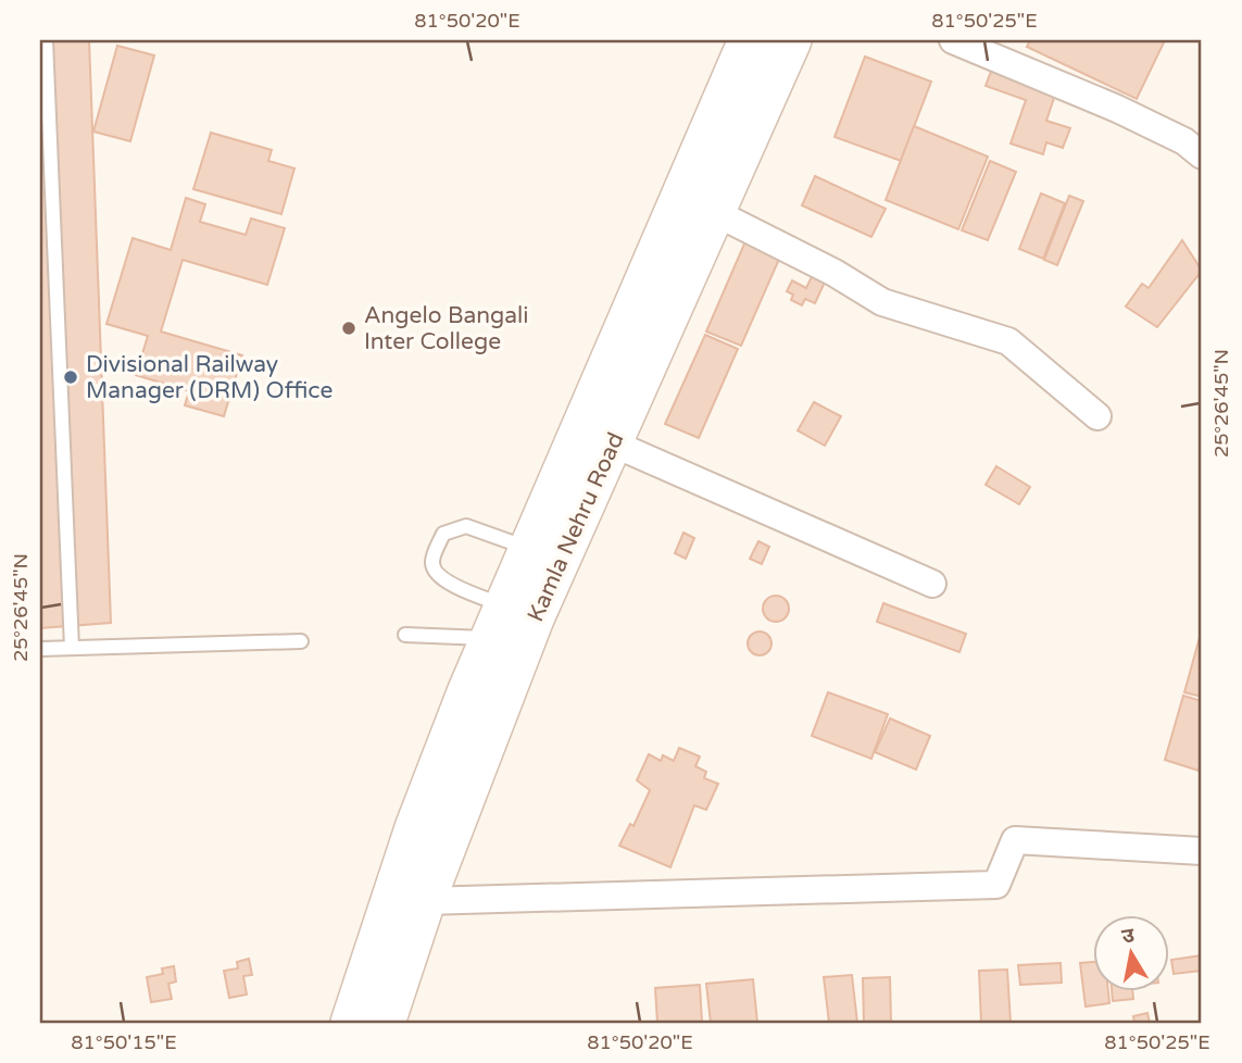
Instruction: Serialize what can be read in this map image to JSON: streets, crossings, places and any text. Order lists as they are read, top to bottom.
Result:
{
  "streets": {
    "main road": ["Kamla Nehru Road"]
  },
  "places": ["Angelo Bangali Inter College", "Divisional Railway Manager (DRM) Office"],
  "north": "top",
  "coordinates": [
    "81°50'20\"E",
    "81°50'25\"E",
    "25°26'45\"N",
    "81°50'15\"E"
  ]
}
